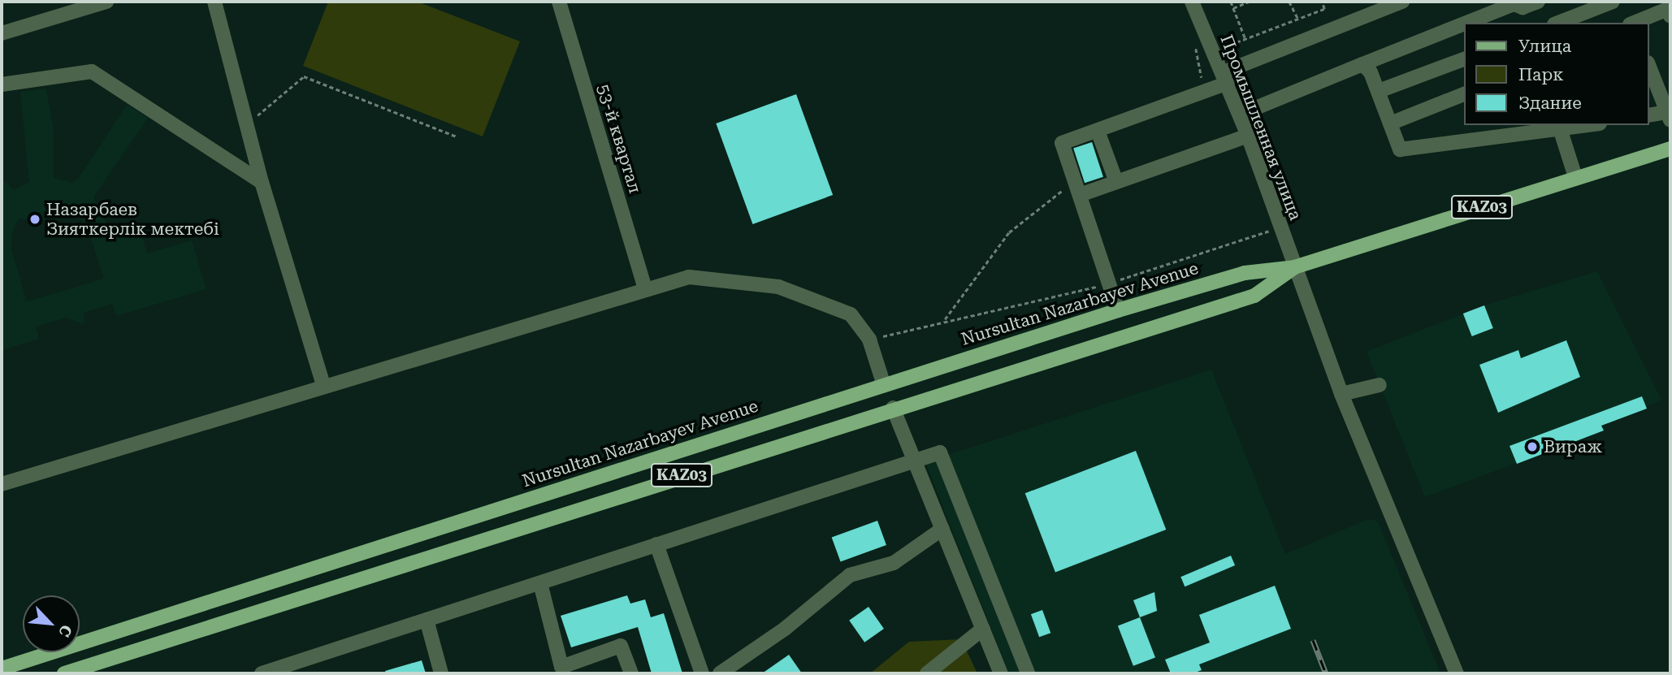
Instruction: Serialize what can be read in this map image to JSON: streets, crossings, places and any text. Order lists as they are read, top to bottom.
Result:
{
  "streets": {
    "main road": ["KАZ03", "Nursultan Nazarbayev Avenue"],
    "street": ["Промышленная улица", "53-й квартал"]
  },
  "crossings": [
    ["Промышленная улица", "Nursultan Nazarbayev Avenue"]
  ],
  "places": ["Назарбаев Зияткерлік мектебі", "Вираж"],
  "legend": ["Улица", "Парк", "Здание"],
  "north": "bottom right"
}
